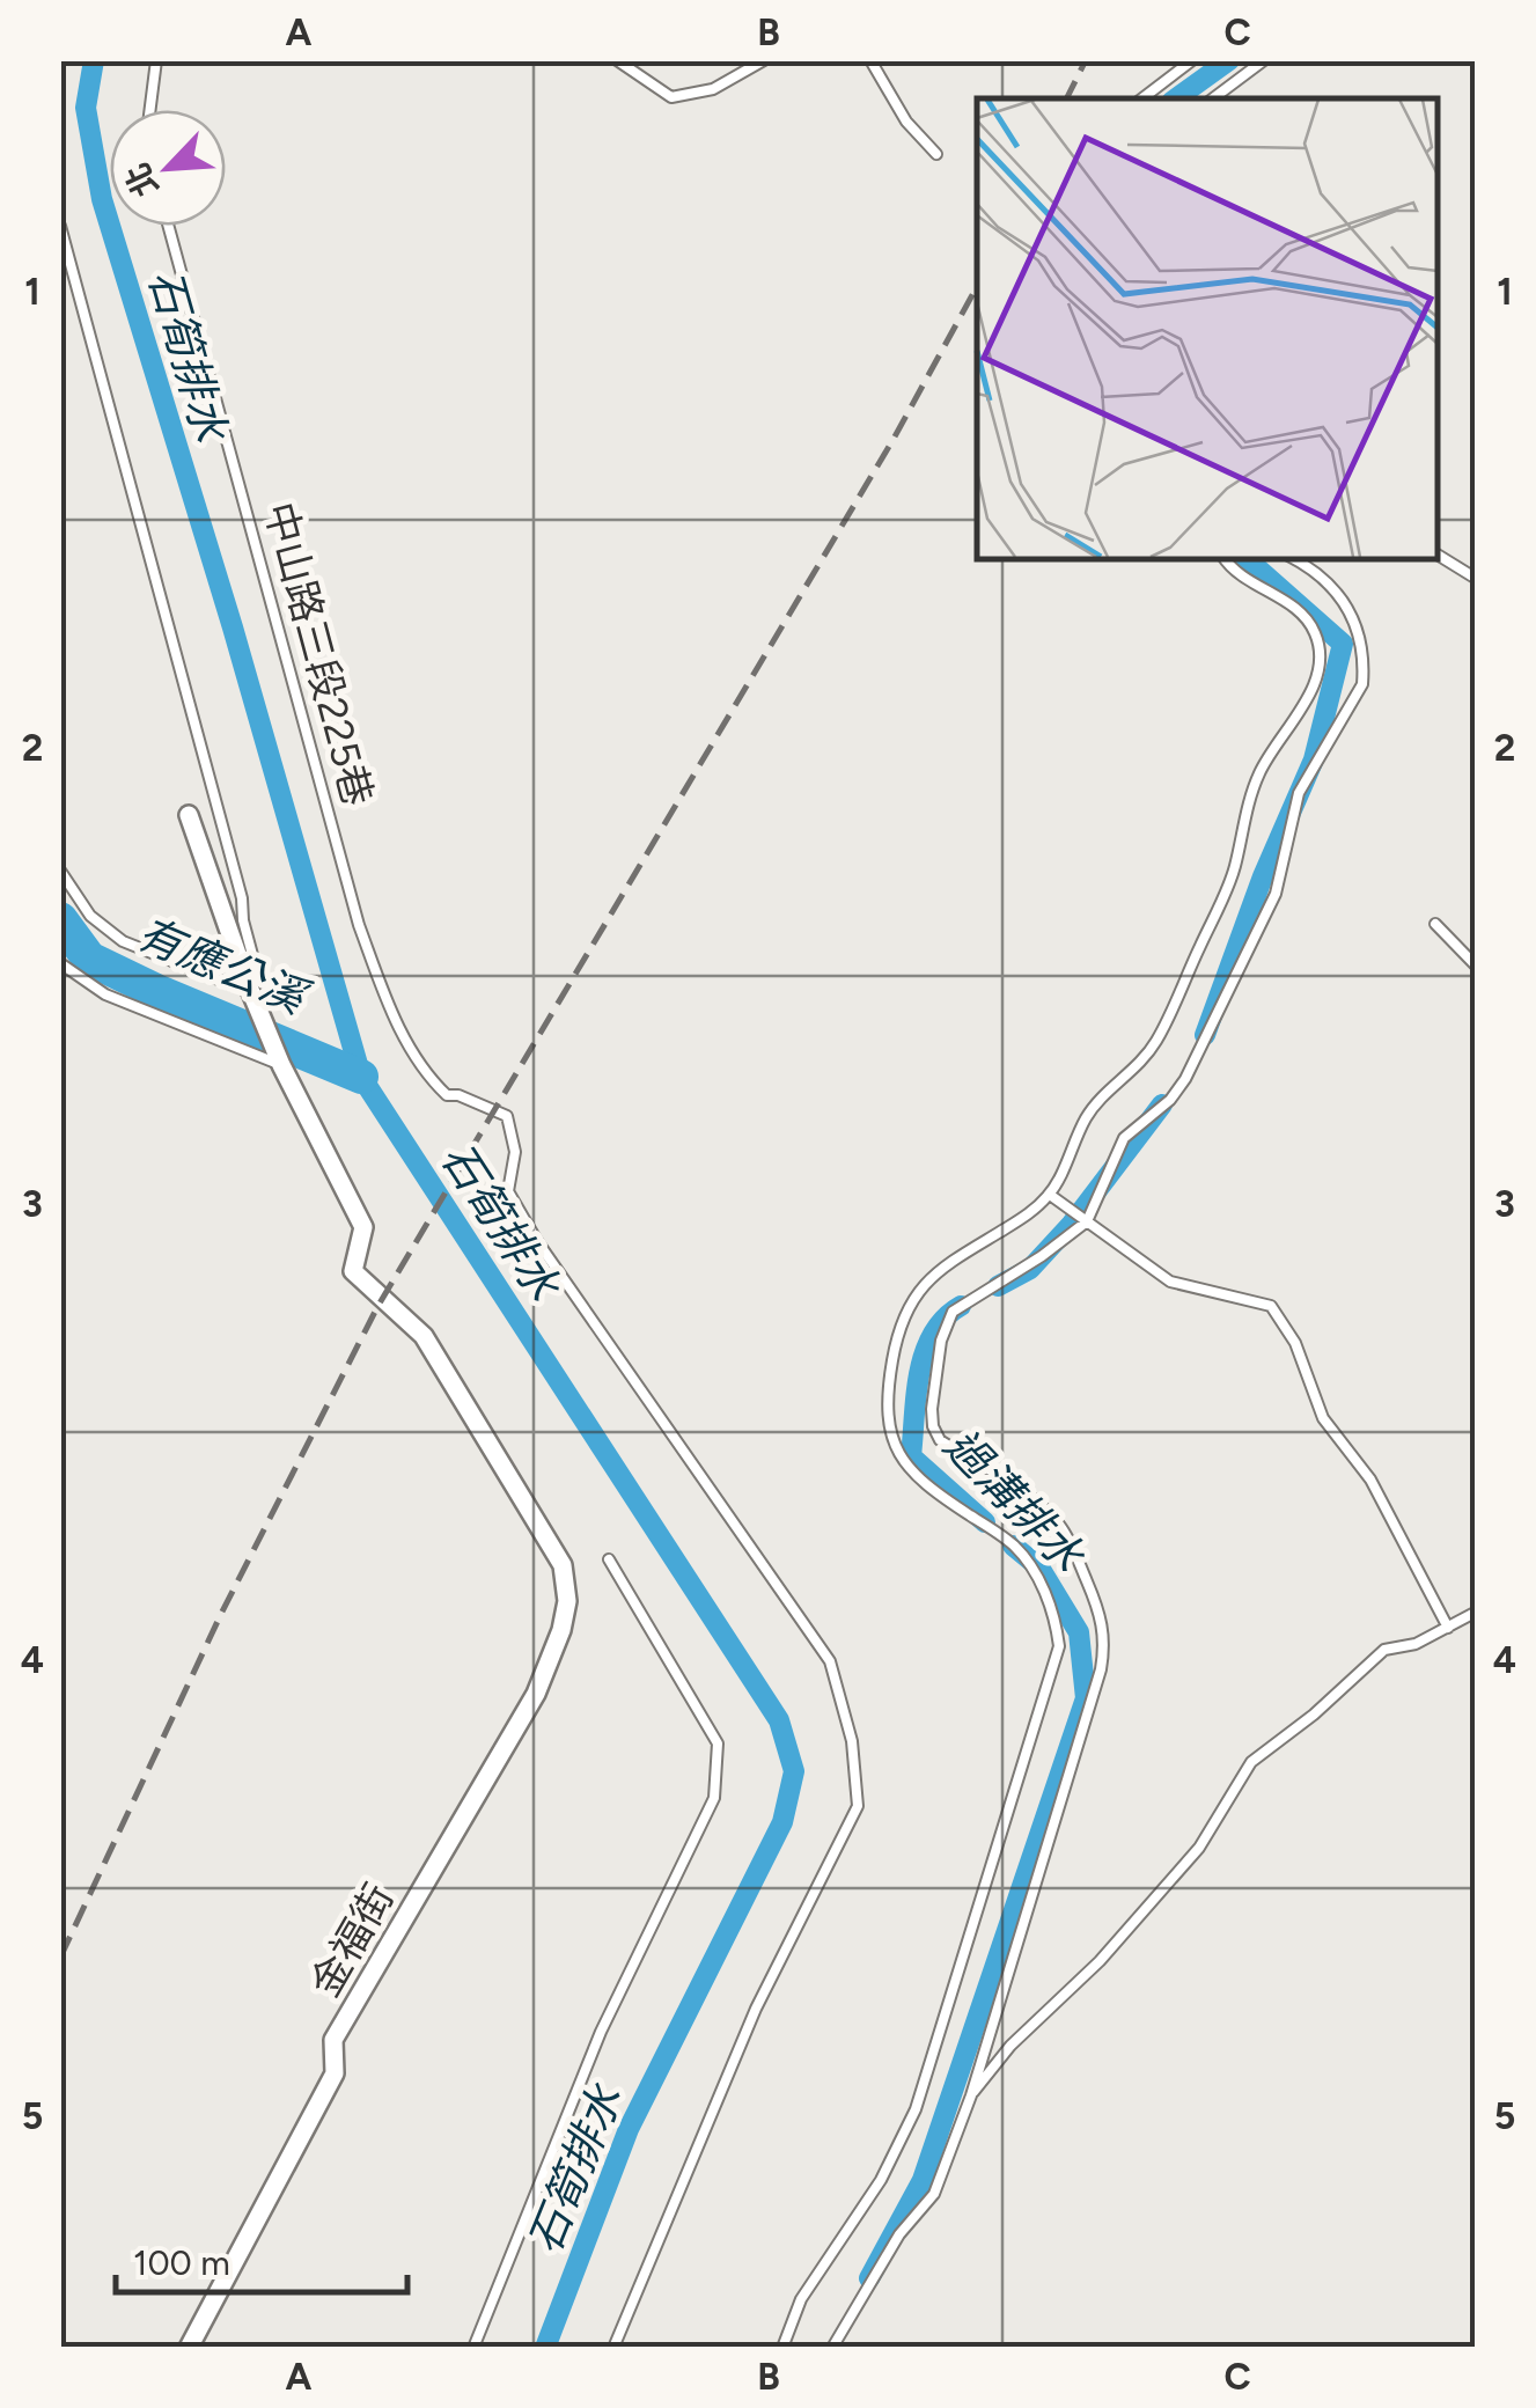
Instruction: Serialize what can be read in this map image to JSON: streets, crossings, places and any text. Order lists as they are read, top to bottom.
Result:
{
  "streets": {
    "street": ["金福街"],
    "lane": ["中山路三段225巷"]
  },
  "water": ["石筍排水", "有應公溪", "過溝排水"],
  "scale_bar": "100 m",
  "north": "bottom left",
  "grid": {
    "columns": ["A", "B", "C"],
    "rows": [
      "1",
      "2",
      "3",
      "4",
      "5"
    ]
  }
}
